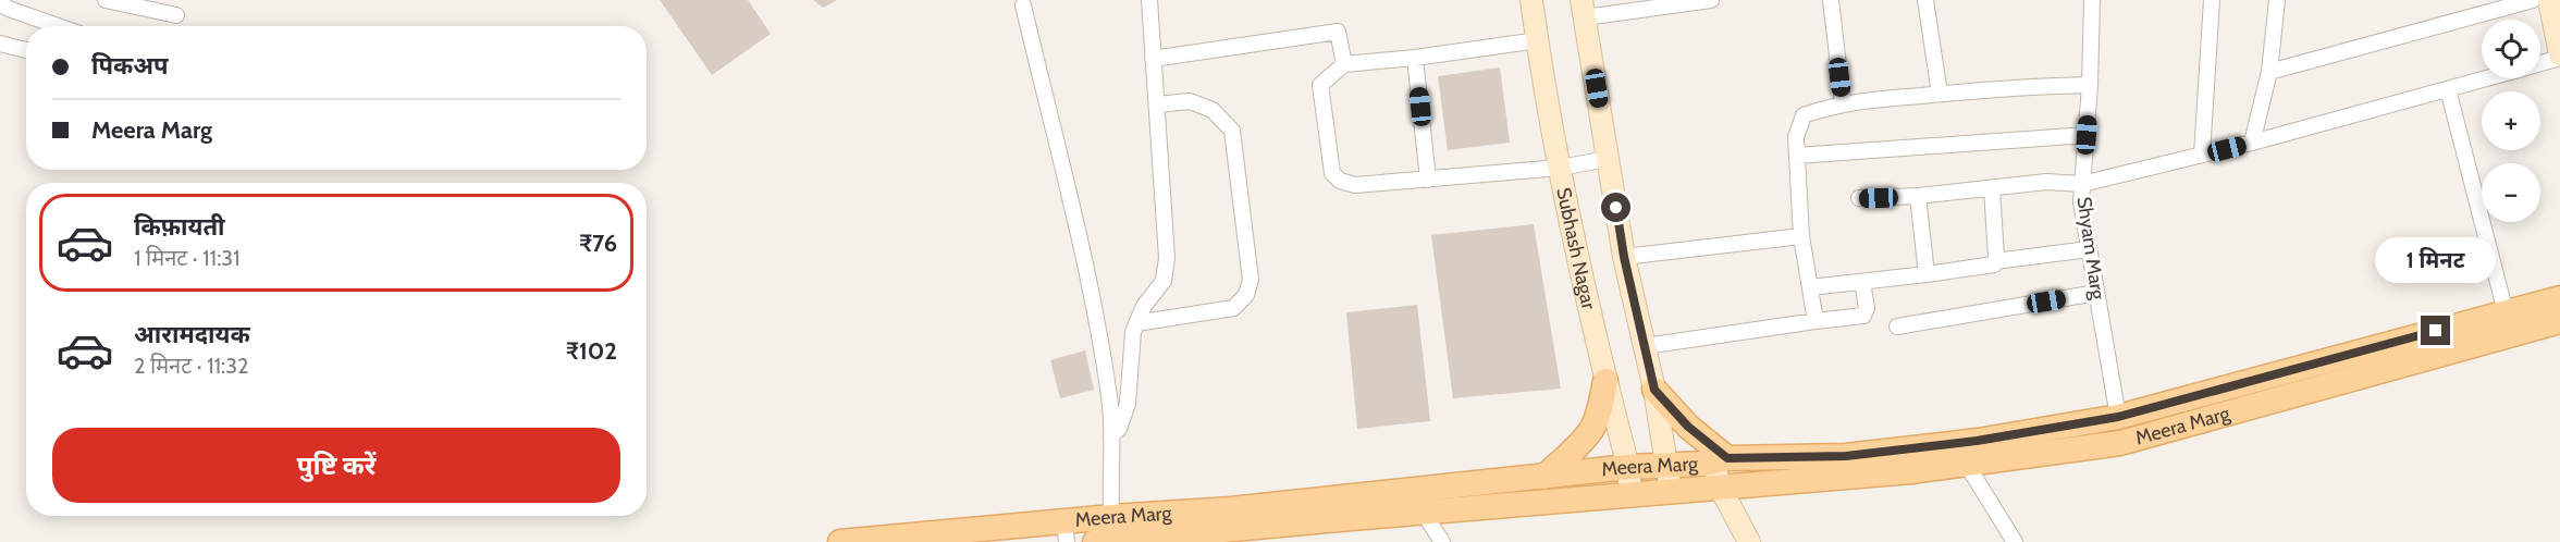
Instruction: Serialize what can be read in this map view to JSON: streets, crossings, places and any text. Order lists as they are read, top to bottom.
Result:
{
  "streets": {
    "main road": ["Meera Marg"],
    "street": ["Subhash Nagar", "Shyam Marg"]
  },
  "crossings": [
    ["Subhash Nagar", "Meera Marg"],
    ["Shyam Marg", "Meera Marg"]
  ],
  "page": {
    "map_buttons": ["+", "−"],
    "banner": ["पिकअप", "Meera Marg"],
    "list": [
      {
        "name": "किफ़ायती",
        "note": "1 मिनट · 11:31",
        "value": "₹76"
      },
      {
        "name": "आरामदायक",
        "note": "2 मिनट · 11:32",
        "value": "₹102"
      }
    ],
    "bubble": "1 मिनट",
    "buttons": "पुष्टि करें"
  }
}
